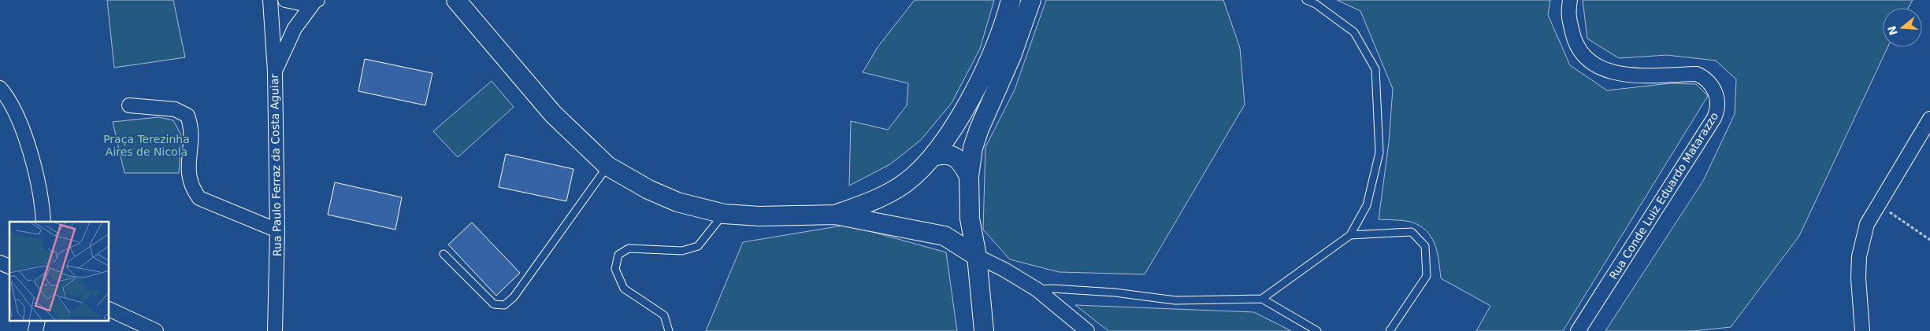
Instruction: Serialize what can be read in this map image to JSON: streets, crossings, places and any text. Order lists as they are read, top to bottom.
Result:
{
  "streets": {
    "street": ["Rua Paulo Ferraz da Costa Aguiar", "Rua Conde Luiz Eduardo Matarazzo"]
  },
  "parks": ["Praça Terezinha Aires de Nicola"],
  "north": "left"
}
